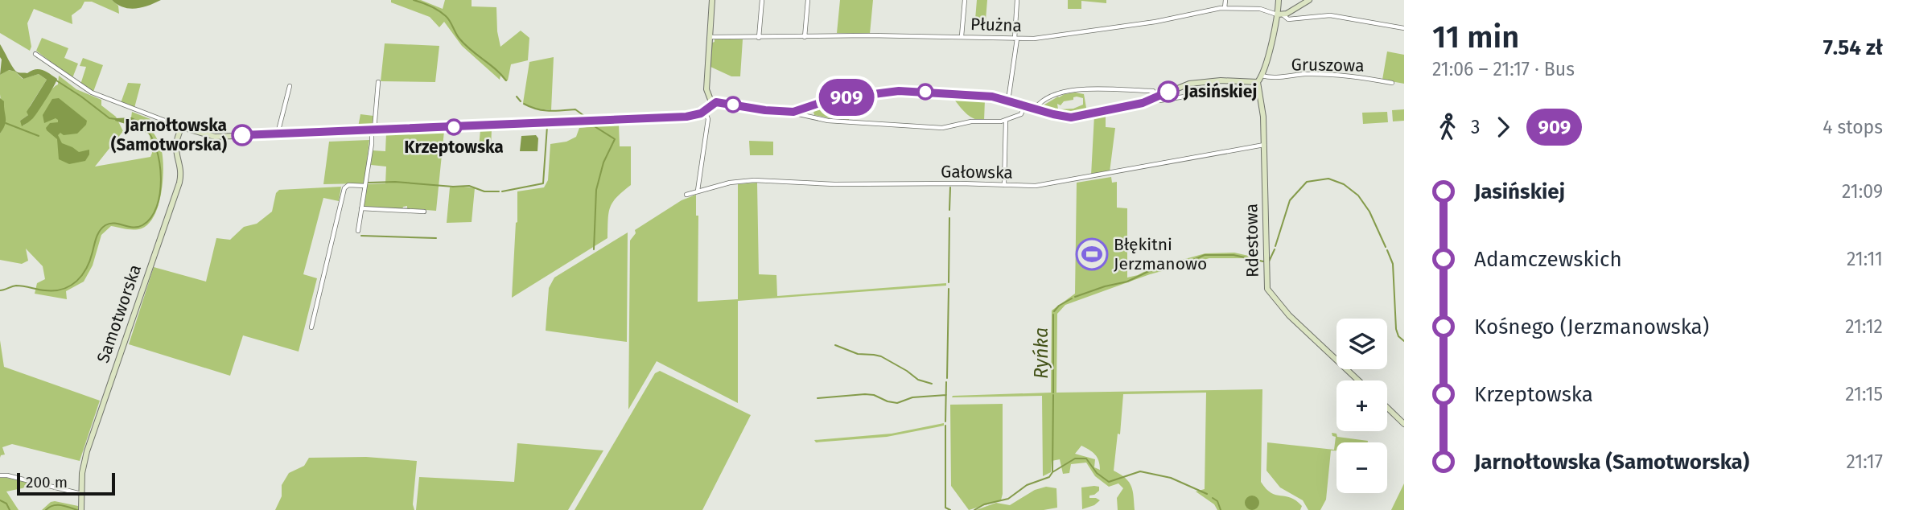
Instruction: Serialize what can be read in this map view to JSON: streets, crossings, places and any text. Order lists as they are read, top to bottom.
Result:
{
  "streets": {
    "street": [
      "Płużna",
      "Gruszowa",
      "Gałowska",
      "Rdestowa",
      "Samotworska"
    ]
  },
  "crossings": [
    ["Gałowska", "Rdestowa"]
  ],
  "water": ["Ryńka"],
  "places": {
    "other": ["Jasińskiej", "Krzeptowska", "Jarnołtowska (Samotworska)"],
    "sports": ["Błękitni Jerzmanowo"]
  },
  "lines": ["bus line 909"],
  "scale_bar": "200 m",
  "page": {
    "on_map": "909",
    "heading": ["11 min", "21:06 – 21:17 · Bus", "7.54 zł"],
    "legs": ["3", "909", "4 stops"],
    "list": [
      {
        "name": "Jasińskiej",
        "value": "21:09"
      },
      {
        "name": "Adamczewskich",
        "value": "21:11"
      },
      {
        "name": "Kośnego (Jerzmanowska)",
        "value": "21:12"
      },
      {
        "name": "Krzeptowska",
        "value": "21:15"
      },
      {
        "name": "Jarnołtowska (Samotworska)",
        "value": "21:17"
      }
    ],
    "map_buttons": ["+", "−"],
    "scale": "200 m"
  }
}
